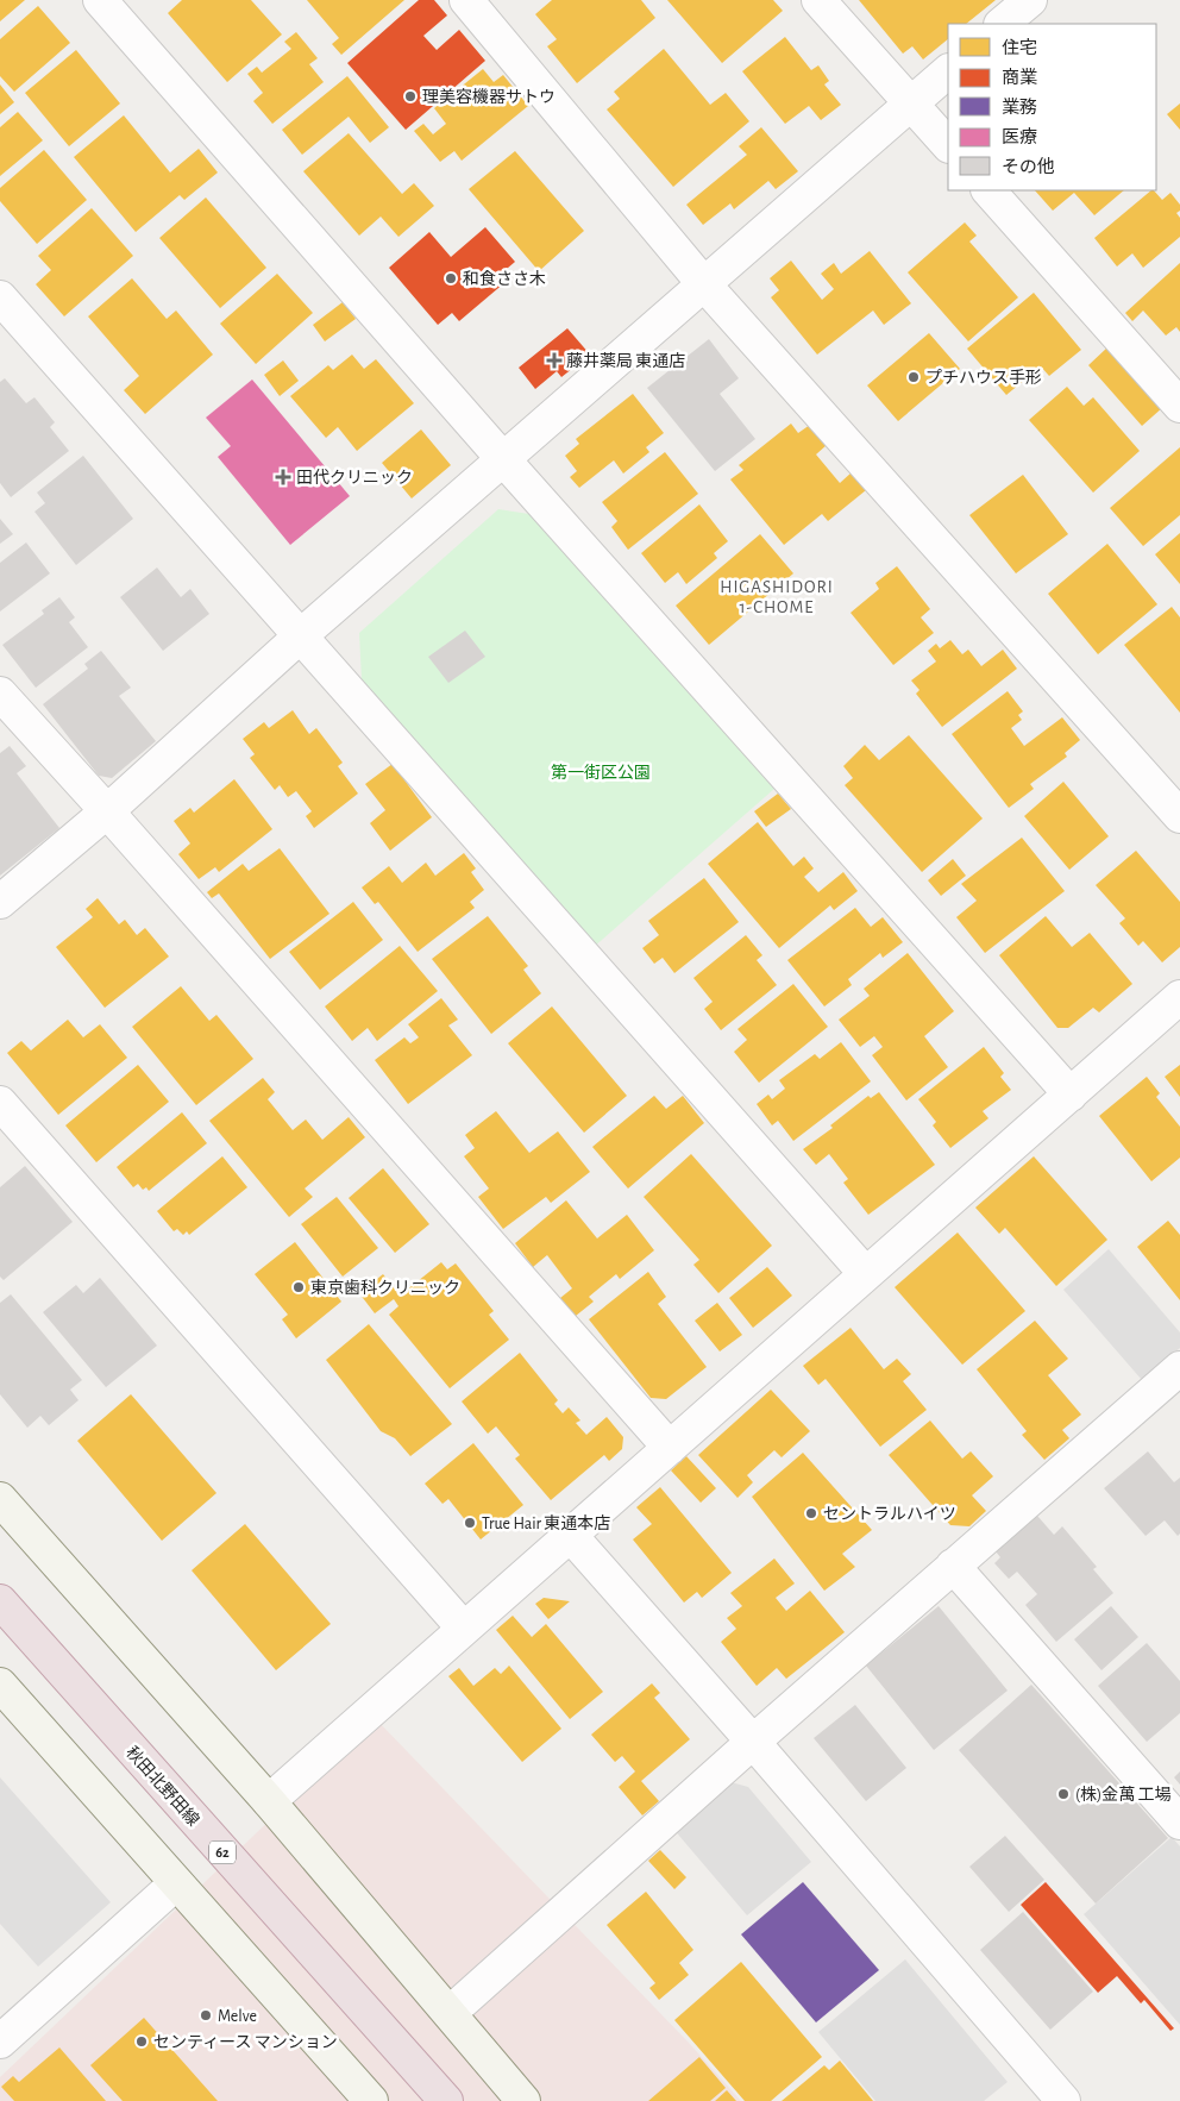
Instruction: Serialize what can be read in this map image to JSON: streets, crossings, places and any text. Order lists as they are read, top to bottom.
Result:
{
  "streets": {
    "highway": ["秋田北野田線", "62"]
  },
  "districts": ["HIGASHIDORI 1-CHOME"],
  "parks": ["第一街区公園"],
  "places": {
    "other": [
      "理美容機器サトウ",
      "和食ささ木",
      "プチハウス手形",
      "東京歯科クリニック",
      "セントラルハイツ",
      "True Hair 東通本店",
      "(株)金萬 工場",
      "Melve",
      "センティース マンション"
    ],
    "health": ["藤井薬局 東通店", "田代クリニック"]
  },
  "legend": [
    "住宅",
    "商業",
    "業務",
    "医療",
    "その他"
  ]
}
